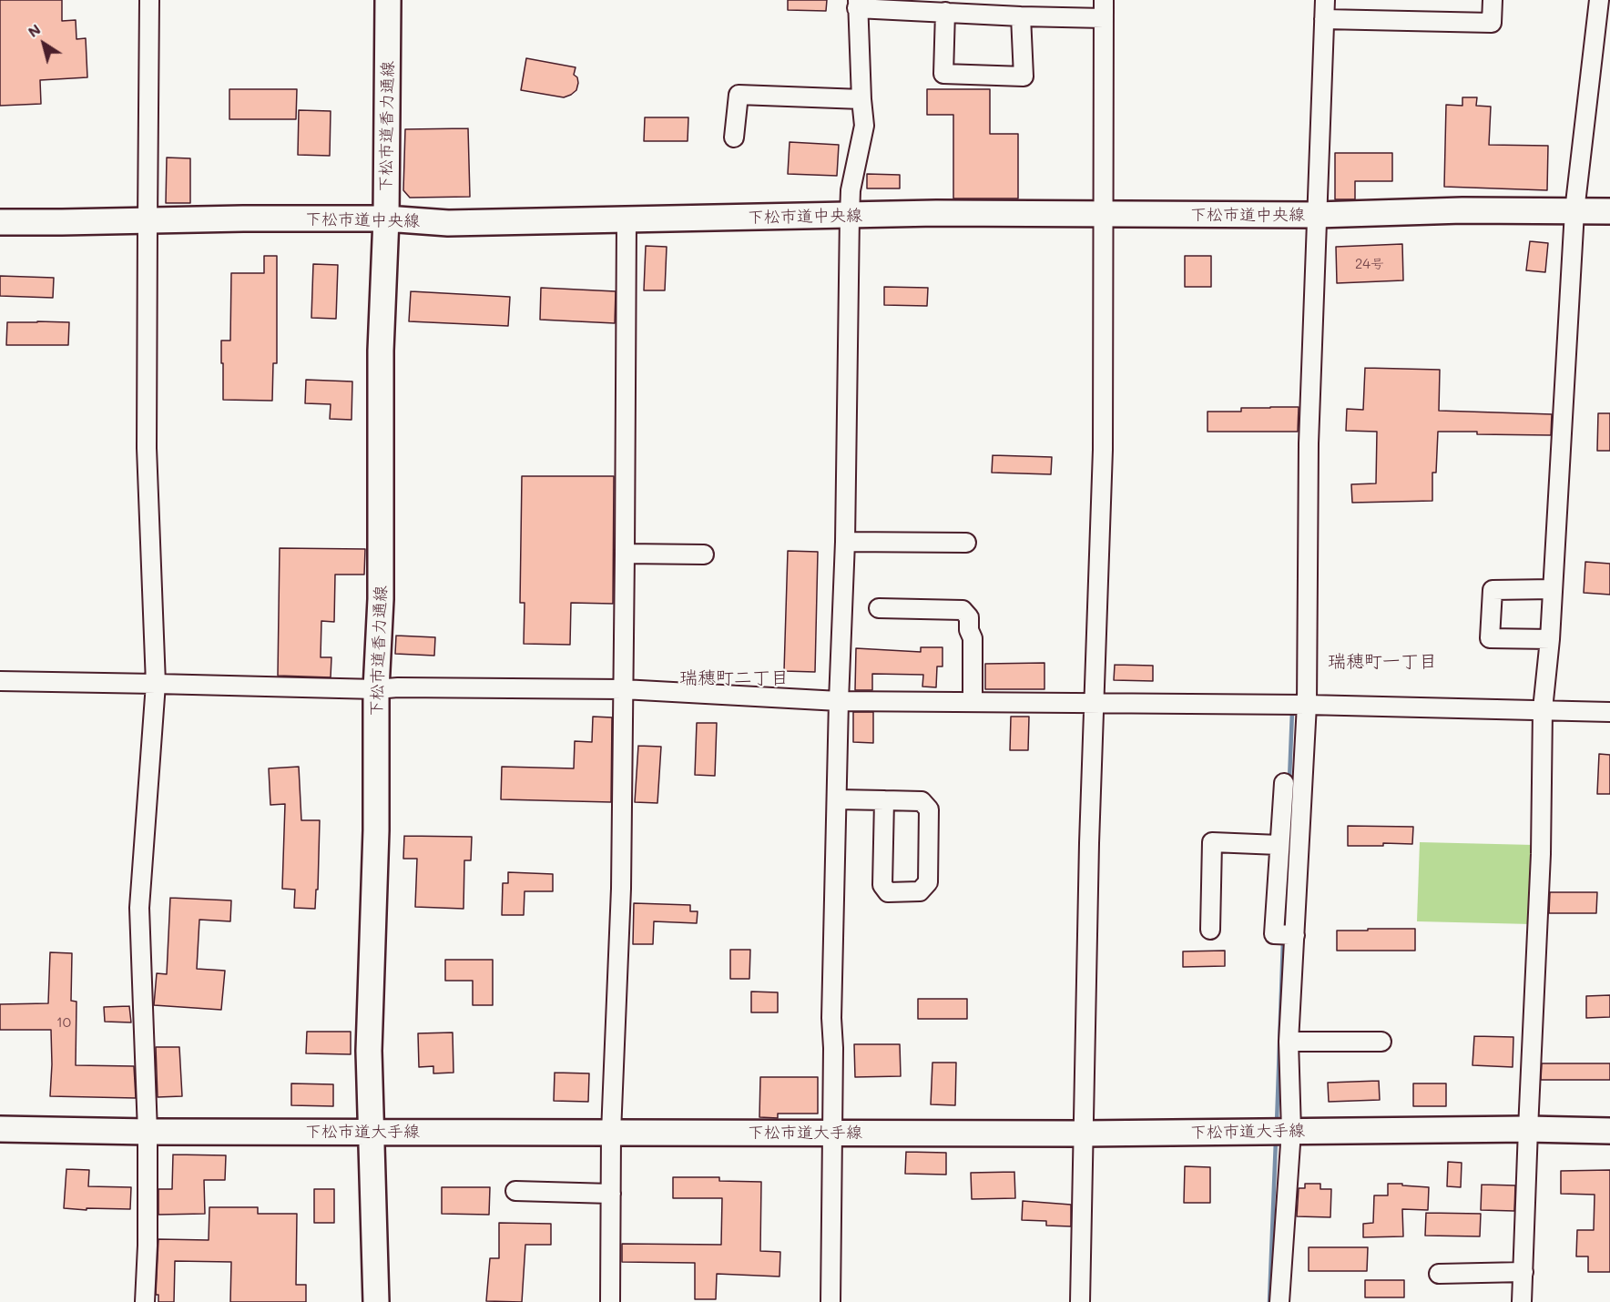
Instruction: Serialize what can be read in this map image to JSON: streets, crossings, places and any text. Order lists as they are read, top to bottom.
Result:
{
  "streets": {
    "street": ["下松市道香力通線", "下松市道中央線", "下松市道大手線"]
  },
  "crossings": [
    ["下松市道香力通線", "下松市道中央線"],
    ["下松市道香力通線", "下松市道大手線"]
  ],
  "districts": ["瑞穂町一丁目", "瑞穂町二丁目"],
  "house_numbers": ["24号", "10"],
  "north": "top left"
}
